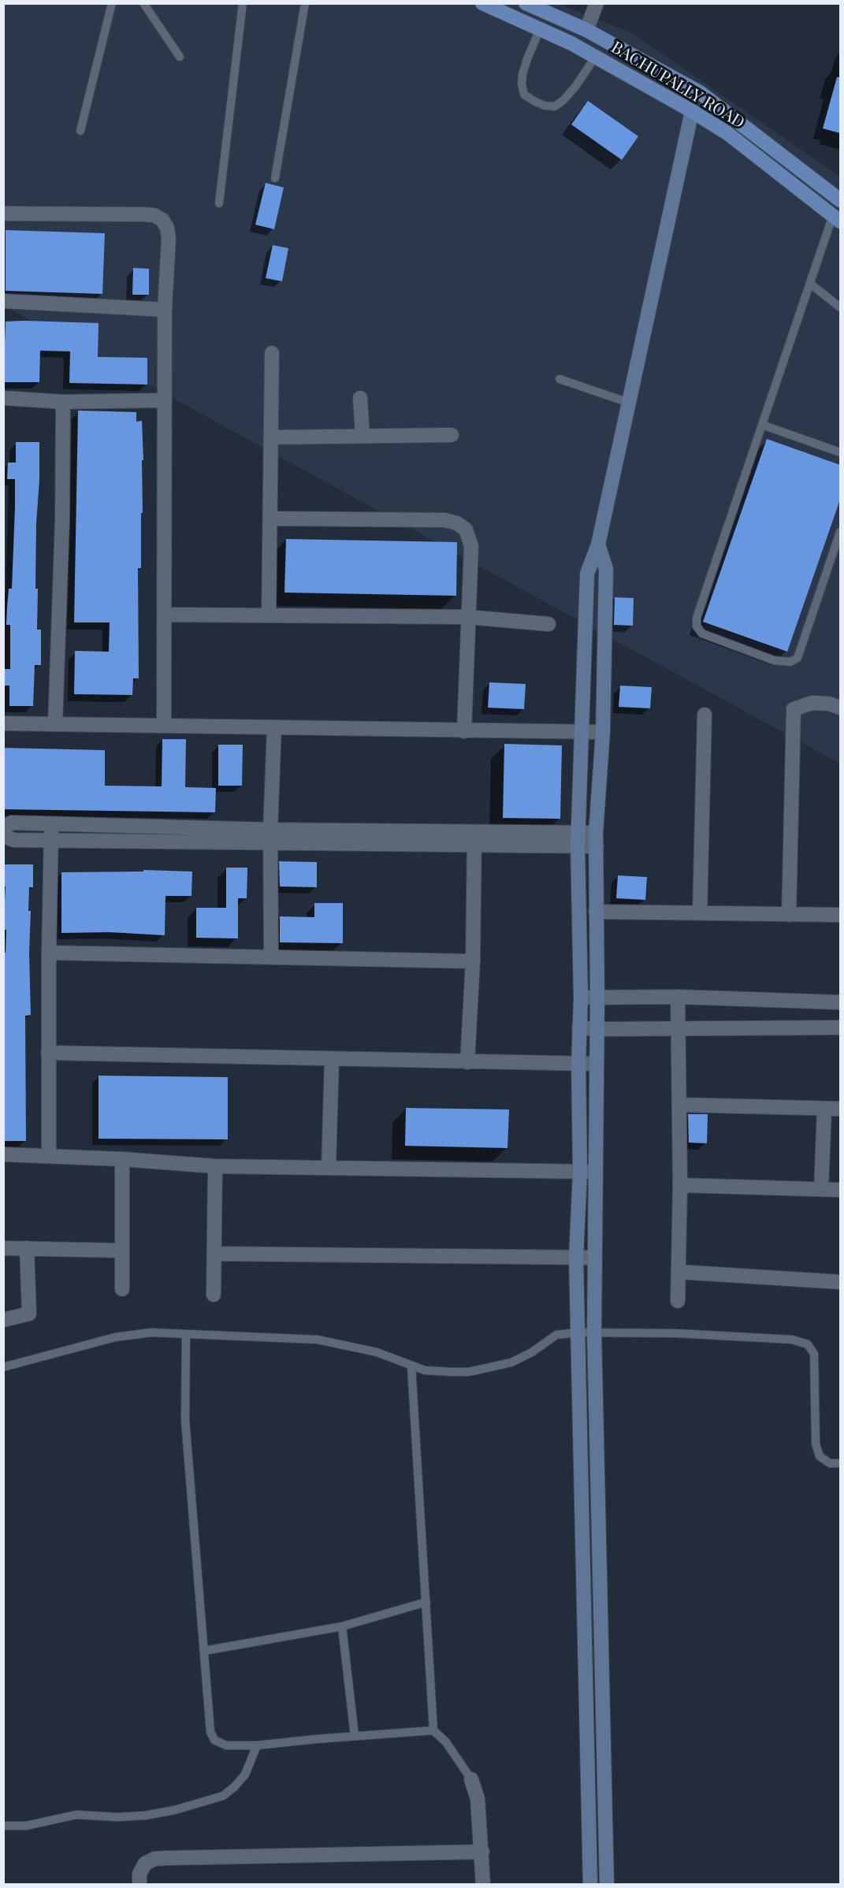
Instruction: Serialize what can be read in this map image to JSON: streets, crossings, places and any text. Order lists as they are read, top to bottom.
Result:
{
  "streets": {
    "main road": ["BACHUPALLY ROAD"]
  }
}
